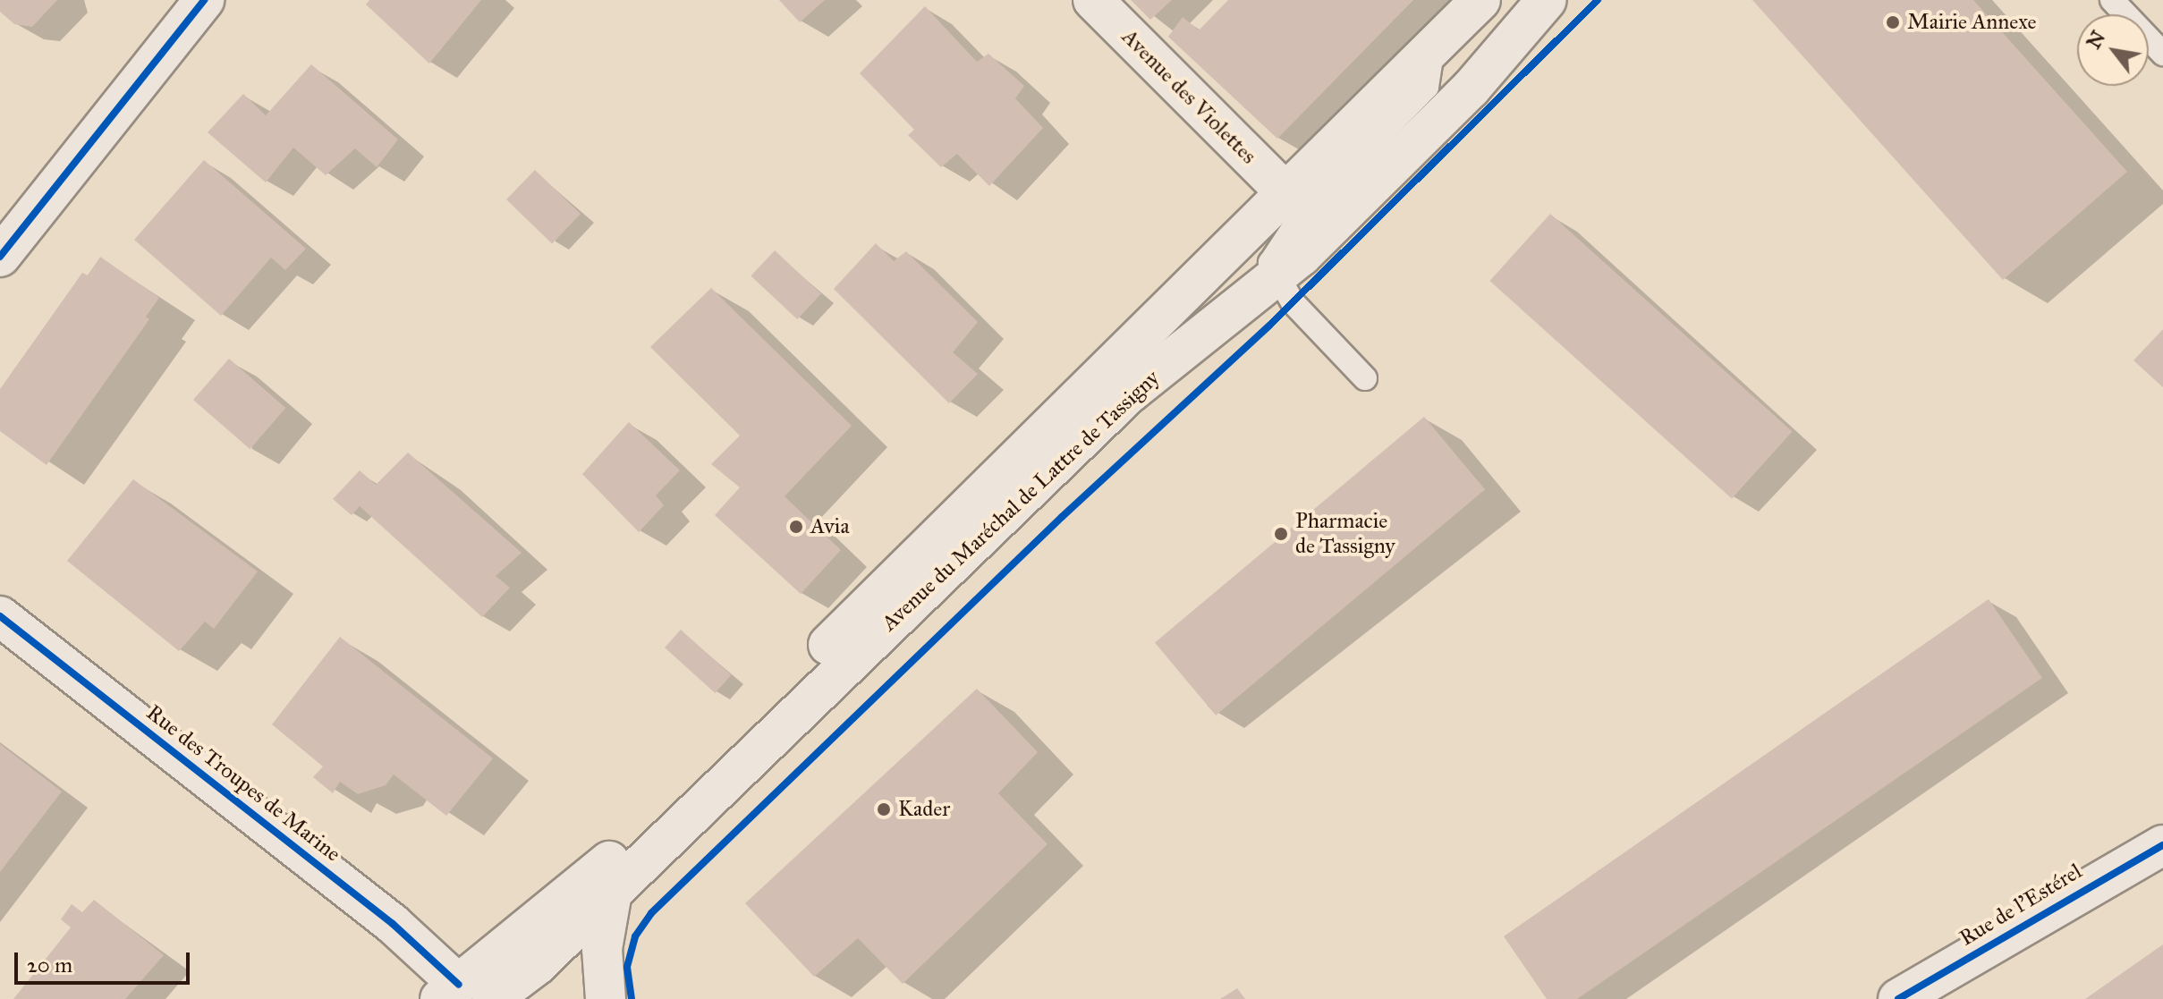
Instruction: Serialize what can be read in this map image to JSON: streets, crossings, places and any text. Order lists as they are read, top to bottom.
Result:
{
  "streets": {
    "main road": [
      "Avenue des Violettes",
      "Avenue du Maréchal de Lattre de Tassigny",
      "Rue des Troupes de Marine",
      "Rue de l'Estérel"
    ]
  },
  "crossings": [
    ["Avenue des Violettes", "Avenue du Maréchal de Lattre de Tassigny"],
    ["Avenue du Maréchal de Lattre de Tassigny", "Rue des Troupes de Marine"]
  ],
  "places": [
    "Mairie Annexe",
    "Avia",
    "Pharmacie de Tassigny",
    "Kader"
  ],
  "scale_bar": "20 m",
  "north": "top left"
}
